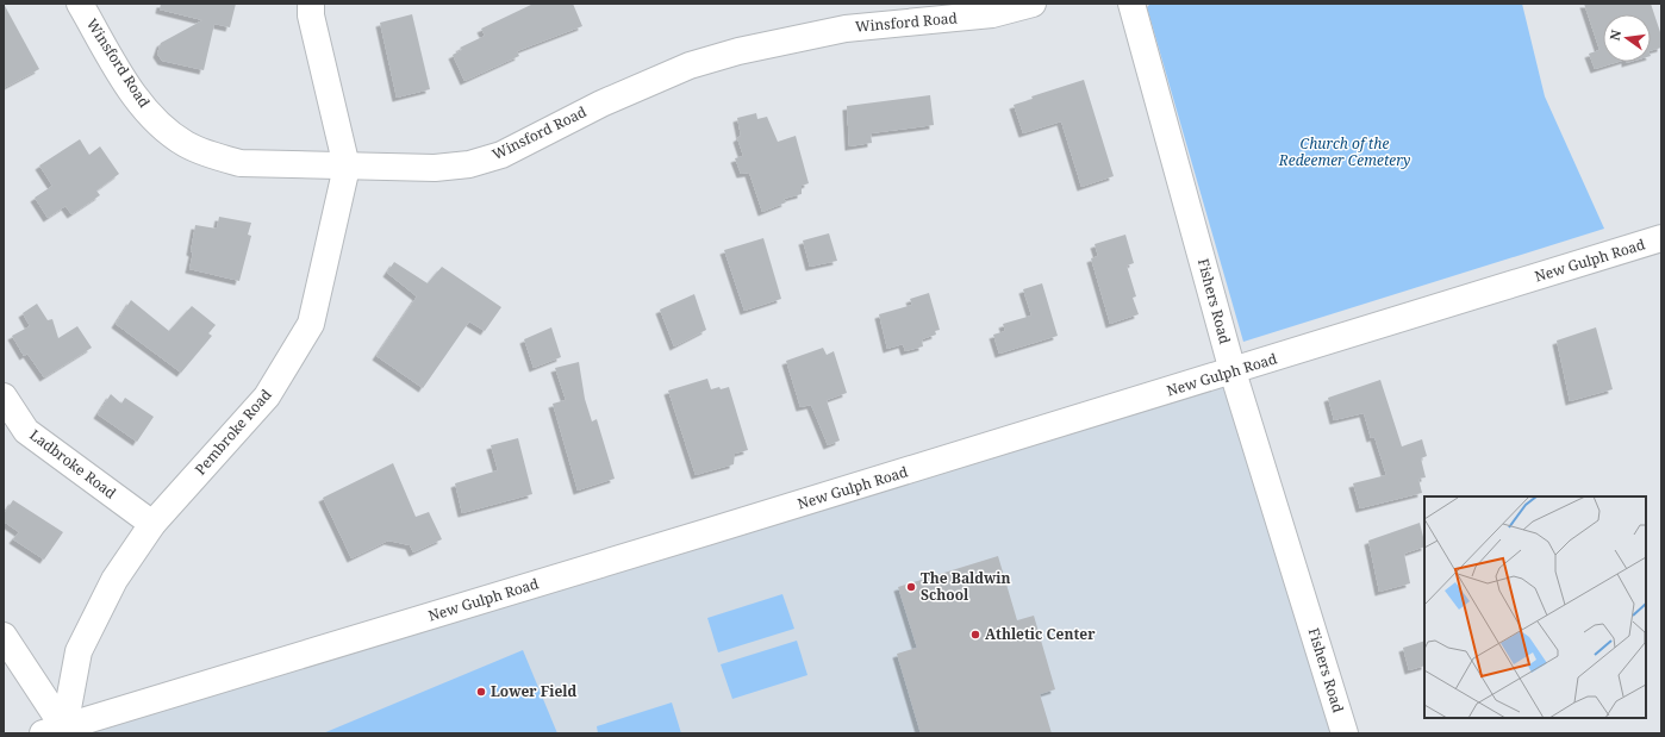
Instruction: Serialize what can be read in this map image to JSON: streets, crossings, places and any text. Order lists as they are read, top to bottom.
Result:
{
  "streets": {
    "street": [
      "Winsford Road",
      "New Gulph Road",
      "Fishers Road",
      "Pembroke Road",
      "Ladbroke Road"
    ]
  },
  "crossings": [
    ["Winsford Road", "Pembroke Road"],
    ["New Gulph Road", "Fishers Road"],
    ["New Gulph Road", "Pembroke Road"],
    ["Pembroke Road", "Ladbroke Road"]
  ],
  "parks": ["Church of the Redeemer Cemetery"],
  "places": ["The Baldwin School", "Athletic Center", "Lower Field"],
  "north": "left"
}
